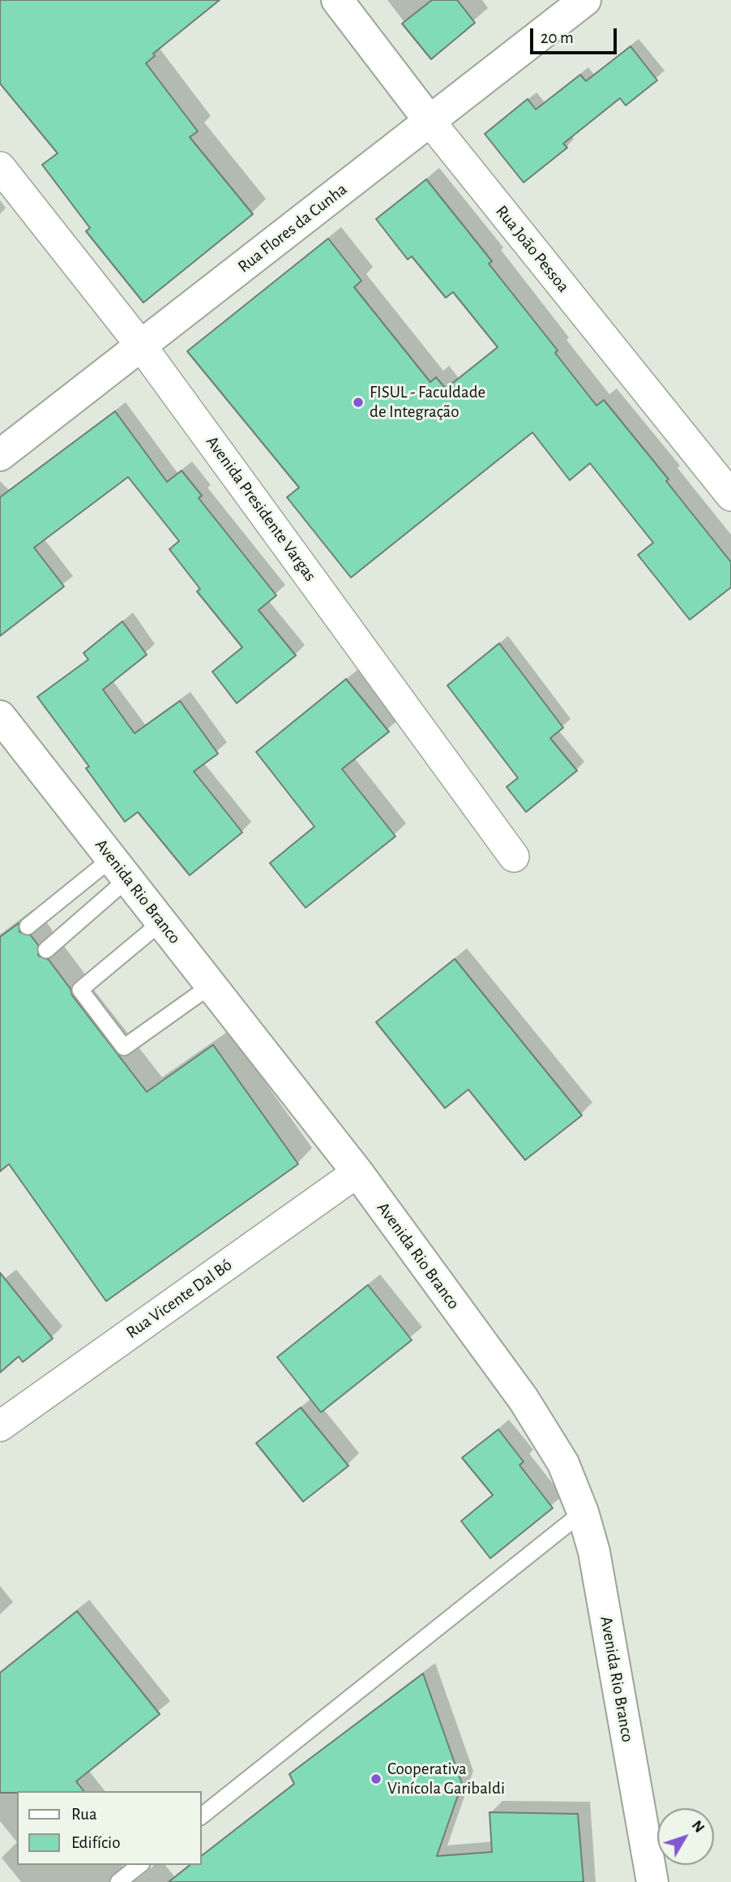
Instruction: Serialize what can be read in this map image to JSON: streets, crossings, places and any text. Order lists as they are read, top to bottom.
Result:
{
  "streets": {
    "street": [
      "Rua Flores da Cunha",
      "Rua João Pessoa",
      "Avenida Presidente Vargas",
      "Avenida Rio Branco",
      "Rua Vicente Dal Bó"
    ]
  },
  "crossings": [
    ["Rua Flores da Cunha", "Rua João Pessoa"],
    ["Rua Flores da Cunha", "Avenida Presidente Vargas"],
    ["Avenida Rio Branco", "Rua Vicente Dal Bó"]
  ],
  "places": ["FISUL - Faculdade de Integração", "Cooperativa Vinícola Garibaldi"],
  "legend": ["Rua", "Edifício"],
  "scale_bar": "20 m",
  "north": "top right"
}
